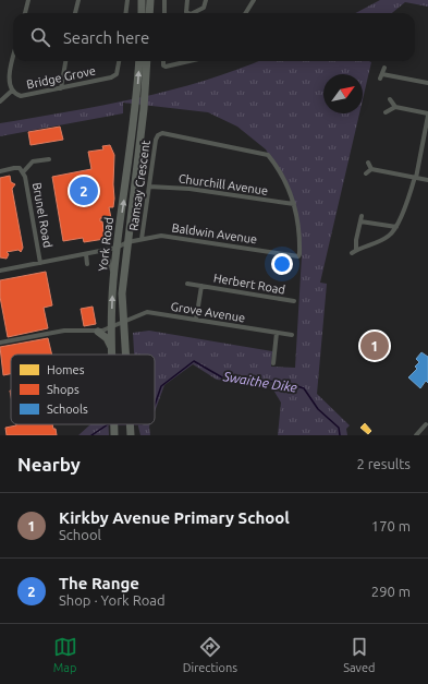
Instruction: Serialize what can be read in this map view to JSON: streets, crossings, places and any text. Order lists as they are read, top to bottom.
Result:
{
  "streets": {
    "highway": ["York Road"],
    "street": [
      "Bridge Grove",
      "Churchill Avenue",
      "Ramsay Crescent",
      "Brunel Road",
      "Baldwin Avenue",
      "Herbert Road",
      "Grove Avenue"
    ]
  },
  "crossings": [
    ["Churchill Avenue", "Ramsay Crescent"],
    ["Churchill Avenue", "Baldwin Avenue"],
    ["Ramsay Crescent", "Baldwin Avenue"],
    ["Brunel Road", "Baldwin Avenue"],
    ["Baldwin Avenue", "York Road"],
    ["York Road", "Grove Avenue"]
  ],
  "water": ["Swaithe Dike"],
  "legend": ["Homes", "Shops", "Schools"],
  "north": "top right",
  "page": {
    "search": "Search here",
    "pins": ["2", "1"],
    "heading": ["Nearby", "2 results"],
    "list": [
      {
        "mark": "1",
        "name": "Kirkby Avenue Primary School",
        "note": "School",
        "value": "170 m"
      },
      {
        "mark": "2",
        "name": "The Range",
        "note": "Shop · York Road",
        "value": "290 m"
      }
    ],
    "nav": ["Map", "Directions", "Saved"]
  }
}
